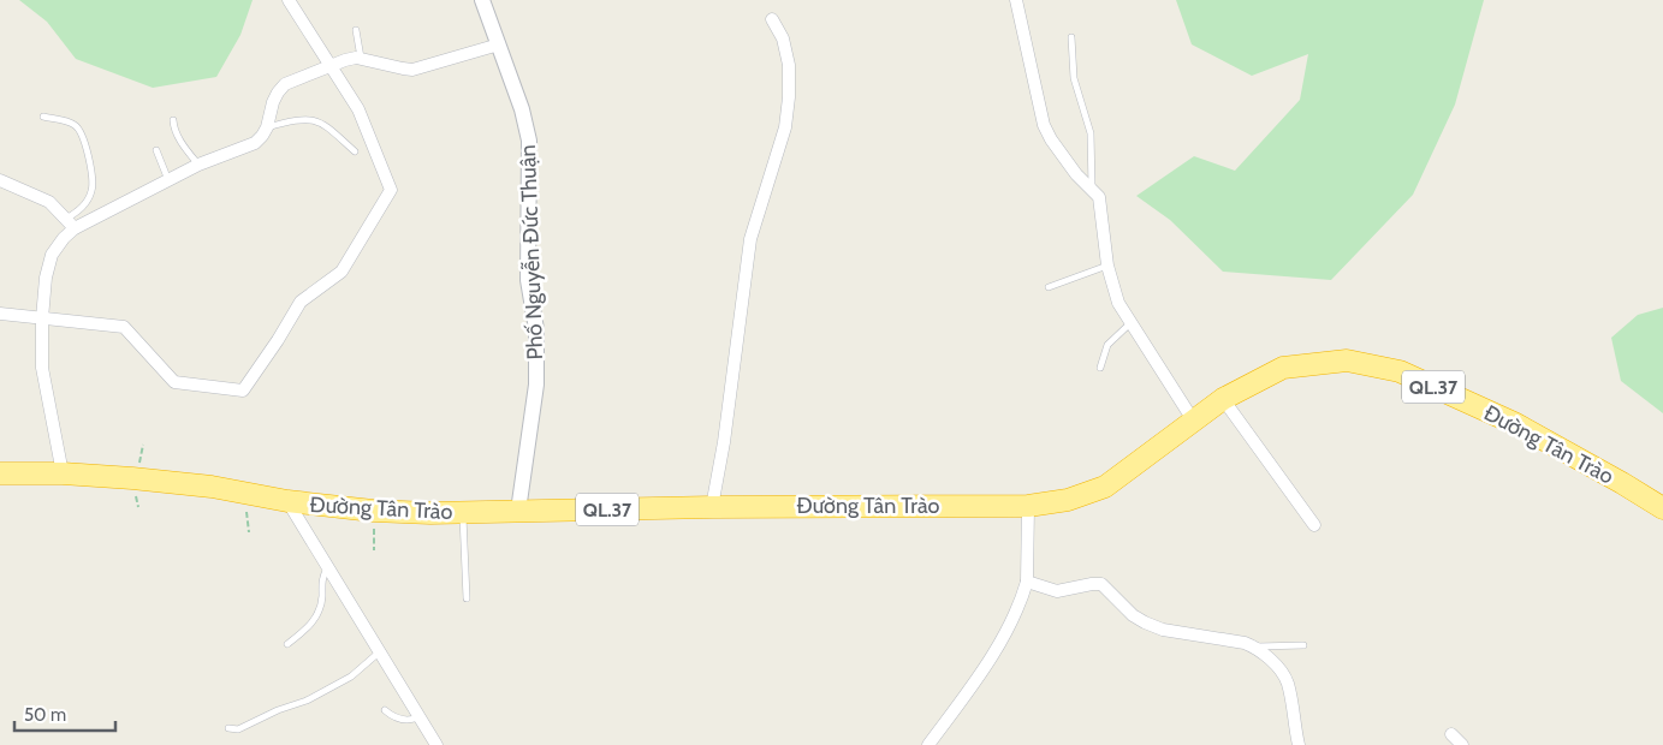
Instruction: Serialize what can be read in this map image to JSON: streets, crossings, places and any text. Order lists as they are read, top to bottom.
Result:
{
  "streets": {
    "highway": ["QL.37", "Đường Tân Trào"],
    "street": ["Phố Nguyễn Đức Thuận"]
  },
  "crossings": [
    ["Phố Nguyễn Đức Thuận", "Đường Tân Trào"]
  ],
  "scale_bar": "50 m"
}
